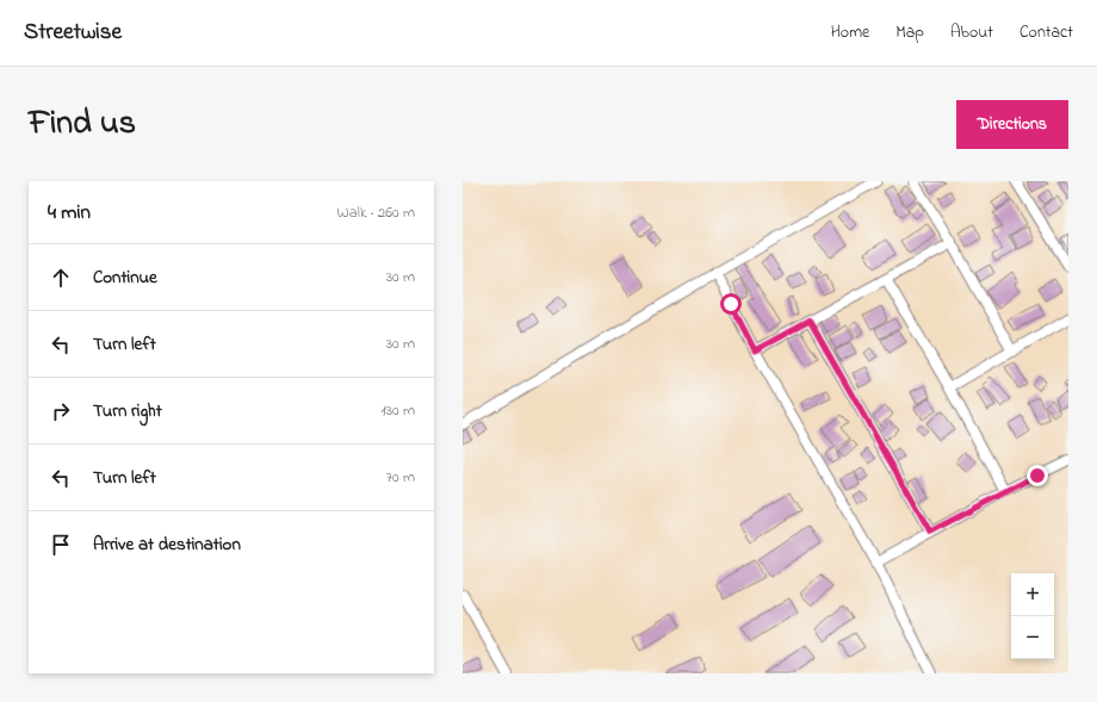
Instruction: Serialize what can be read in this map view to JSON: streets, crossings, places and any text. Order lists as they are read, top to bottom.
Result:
{
  "page": {
    "header": "Streetwise",
    "nav": [
      "Home",
      "Map",
      "About",
      "Contact"
    ],
    "title": "Find us",
    "buttons": "Directions",
    "heading": ["4 min", "Walk · 260 m"],
    "list": [
      ["Continue", "30 m"],
      ["Turn left", "30 m"],
      ["Turn right", "130 m"],
      ["Turn left", "70 m"],
      "Arrive at destination"
    ],
    "map_buttons": ["+", "−"]
  }
}
